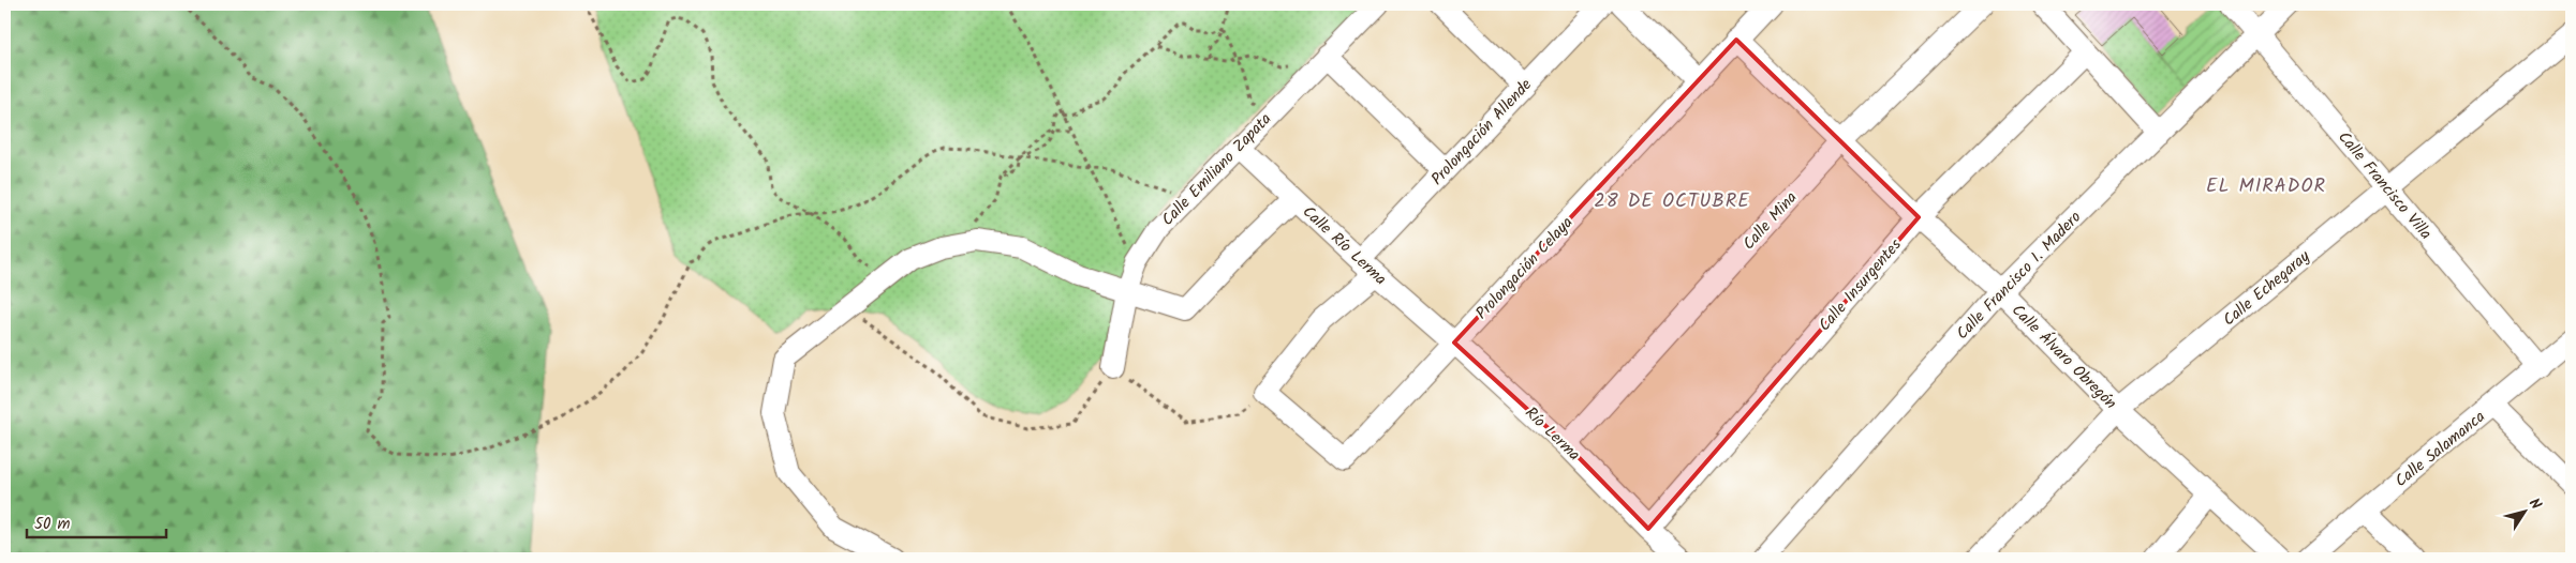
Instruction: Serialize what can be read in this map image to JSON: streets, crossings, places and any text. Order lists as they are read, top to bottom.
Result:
{
  "streets": {
    "street": [
      "Prolongación Allende",
      "Calle Emiliano Zapata",
      "Calle Francisco Villa",
      "Calle Mina",
      "Calle Río Lerma",
      "Prolongación Celaya",
      "Calle Francisco I. Madero",
      "Calle Insurgentes",
      "Calle Echegaray",
      "Calle Álvaro Obregón",
      "Río Lerma",
      "Calle Salamanca"
    ]
  },
  "crossings": [
    ["Prolongación Allende", "Calle Río Lerma"],
    ["Prolongación Allende", "Prolongación Celaya"],
    ["Calle Emiliano Zapata", "Calle Río Lerma"],
    ["Calle Francisco Villa", "Calle Francisco I. Madero"],
    ["Calle Francisco Villa", "Calle Echegaray"],
    ["Calle Francisco Villa", "Calle Salamanca"],
    ["Calle Mina", "Calle Álvaro Obregón"],
    ["Calle Mina", "Río Lerma"],
    ["Calle Río Lerma", "Prolongación Celaya"],
    ["Calle Río Lerma", "Río Lerma"],
    ["Prolongación Celaya", "Calle Álvaro Obregón"],
    ["Prolongación Celaya", "Río Lerma"],
    ["Calle Francisco I. Madero", "Calle Álvaro Obregón"],
    ["Calle Insurgentes", "Calle Álvaro Obregón"],
    ["Calle Insurgentes", "Río Lerma"],
    ["Calle Echegaray", "Calle Álvaro Obregón"]
  ],
  "districts": ["EL MIRADOR", "28 DE OCTUBRE"],
  "scale_bar": "50 m",
  "north": "top right"
}
